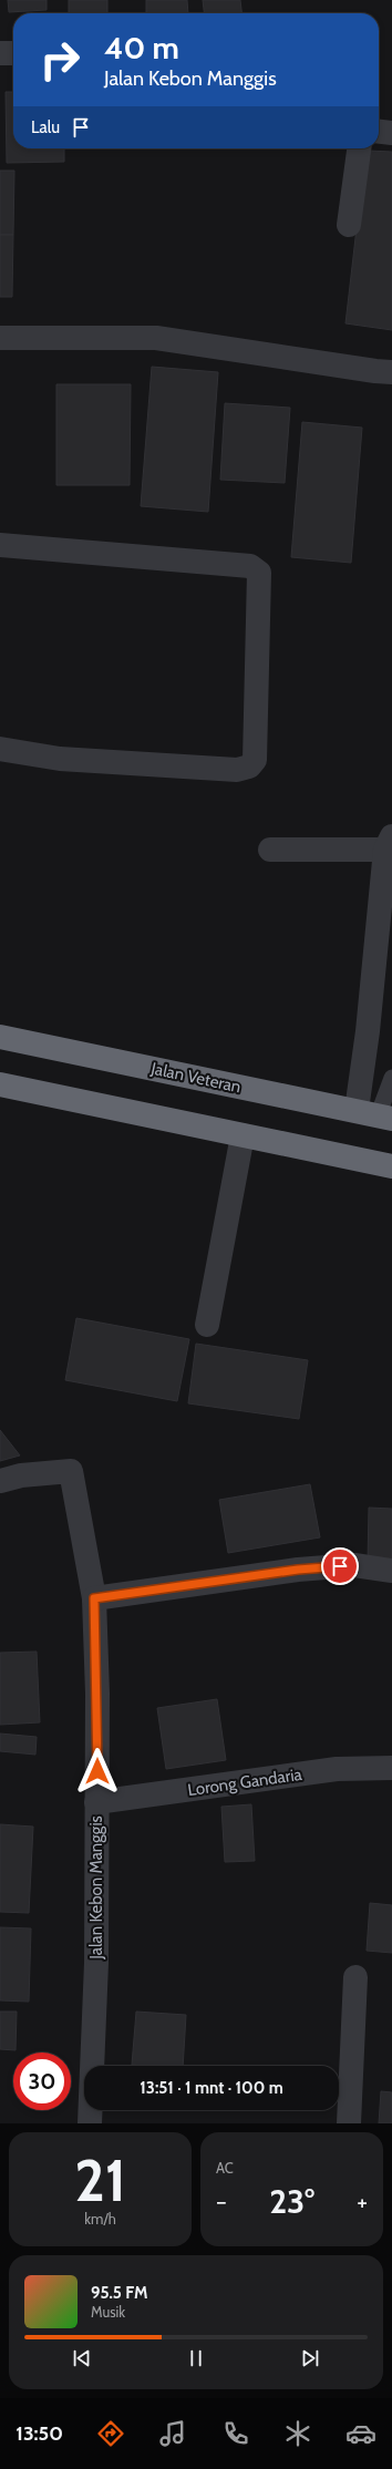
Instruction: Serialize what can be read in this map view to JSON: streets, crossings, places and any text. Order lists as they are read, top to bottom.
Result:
{
  "streets": {
    "highway": ["Jalan Veteran"],
    "street": ["Lorong Gandaria", "Jalan Kebon Manggis"]
  },
  "crossings": [
    ["Lorong Gandaria", "Jalan Kebon Manggis"]
  ],
  "page": {
    "turn": ["40 m", "Jalan Kebon Manggis"],
    "then": "Lalu",
    "limit": "30",
    "trip": "13:51 · 1 mnt · 100 m",
    "tile": [
      ["21", "km/h"],
      "AC"
    ],
    "heat": ["−", "23°", "+"],
    "song": ["95.5 FM", "Musik"],
    "tabs": "13:50"
  }
}
